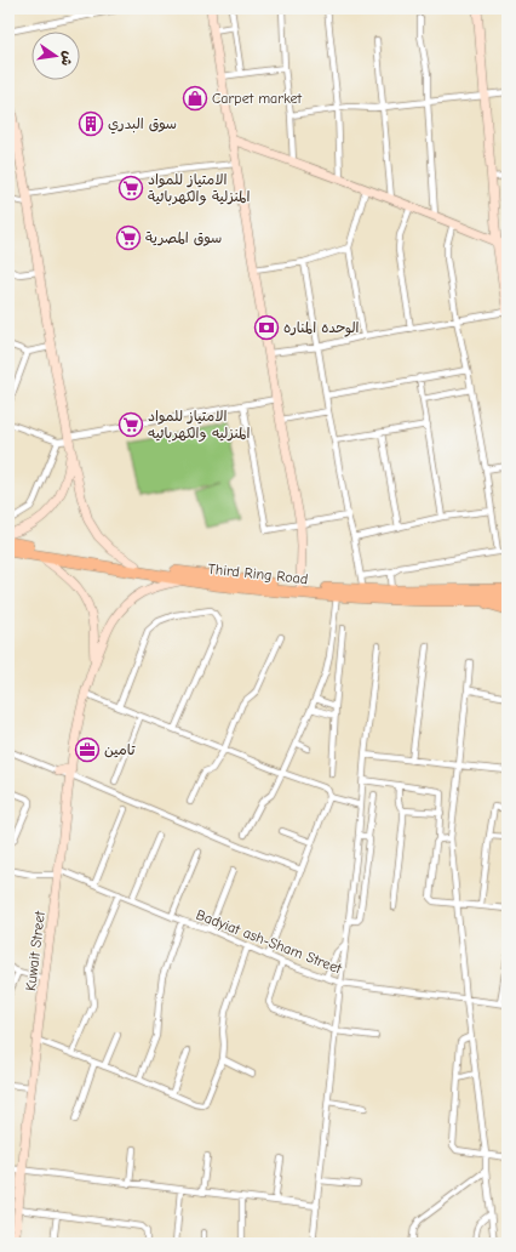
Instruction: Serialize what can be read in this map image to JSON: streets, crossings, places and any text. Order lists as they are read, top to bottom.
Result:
{
  "streets": {
    "highway": ["Third Ring Road"],
    "main road": ["Kuwait Street"],
    "street": ["Badyiat ash-Sham Street"]
  },
  "crossings": [
    ["Third Ring Road", "Kuwait Street"],
    ["Badyiat ash-Sham Street", "Kuwait Street"]
  ],
  "places": {
    "shop": ["Carpet market"],
    "building": ["سوق البدري"],
    "supermarket": ["الامتياز للمواد المنزلية والكهربائية", "سوق المصرية", "الامتياز للمواد المنزليه والكهربائيه"],
    "bank": ["الوحده المناره"],
    "office": ["تامين"]
  },
  "north": "right"
}
